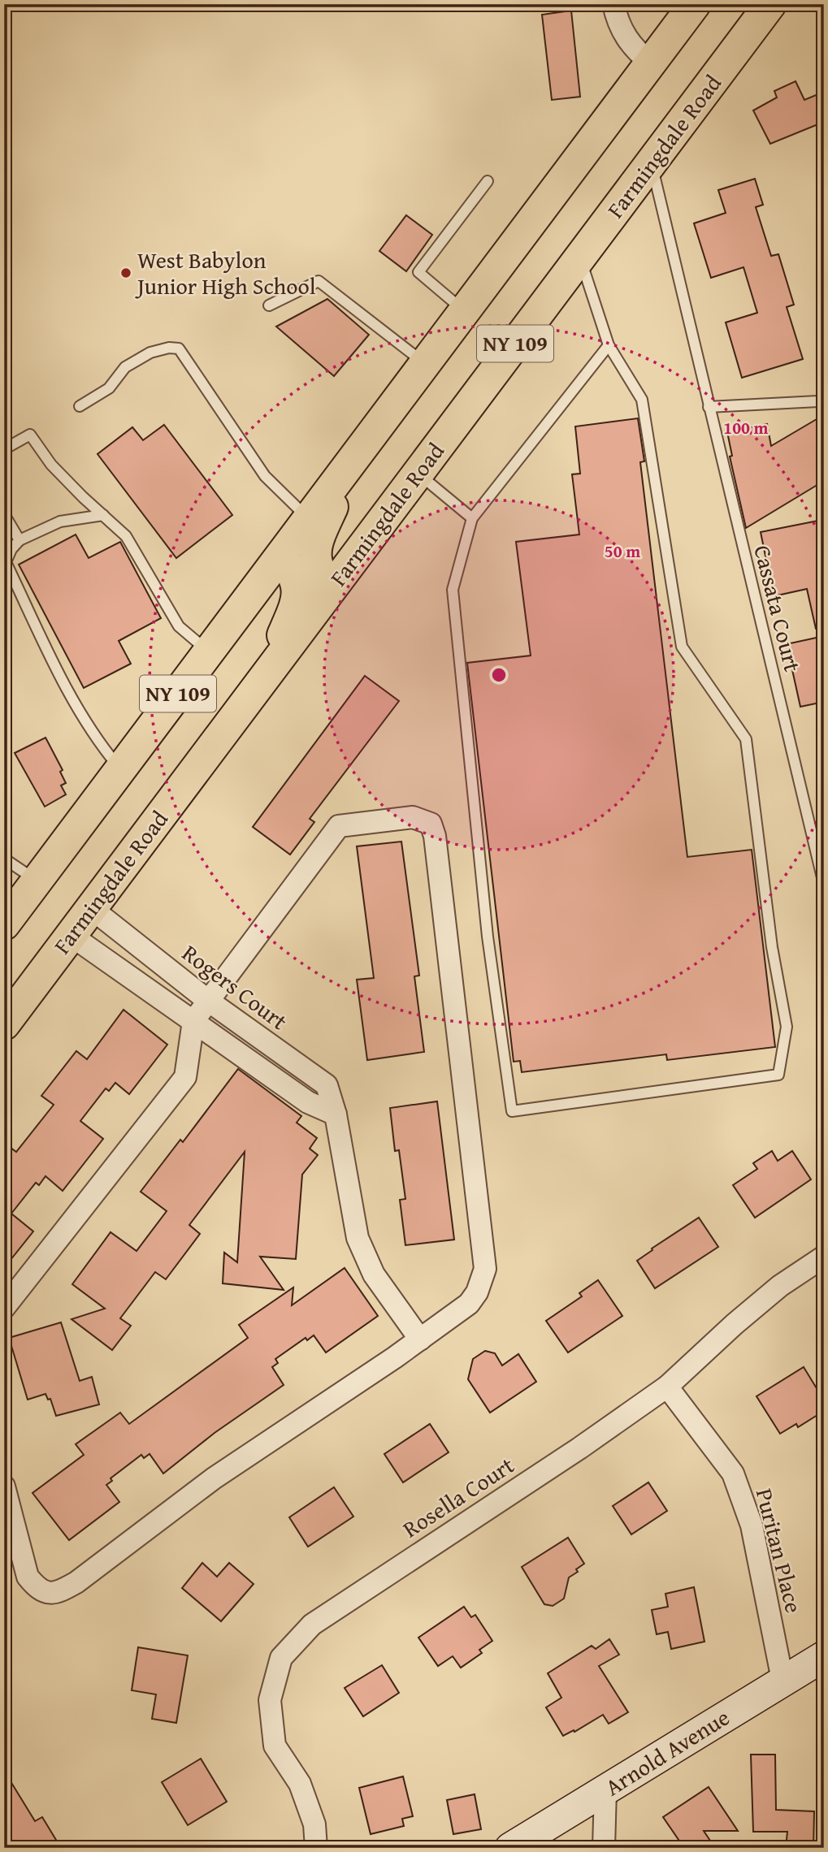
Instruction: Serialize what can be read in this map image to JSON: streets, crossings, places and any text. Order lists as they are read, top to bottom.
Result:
{
  "streets": {
    "main road": ["Farmingdale Road", "NY 109"],
    "street": [
      "Rogers Court",
      "Rosella Court",
      "Puritan Place",
      "Arnold Avenue"
    ],
    "lane": ["Cassata Court"]
  },
  "crossings": [
    ["Farmingdale Road", "Cassata Court"],
    ["Farmingdale Road", "Rogers Court"],
    ["Rosella Court", "Puritan Place"],
    ["Puritan Place", "Arnold Avenue"]
  ],
  "places": ["West Babylon Junior High School"],
  "rings": ["100 m", "50 m"]
}
